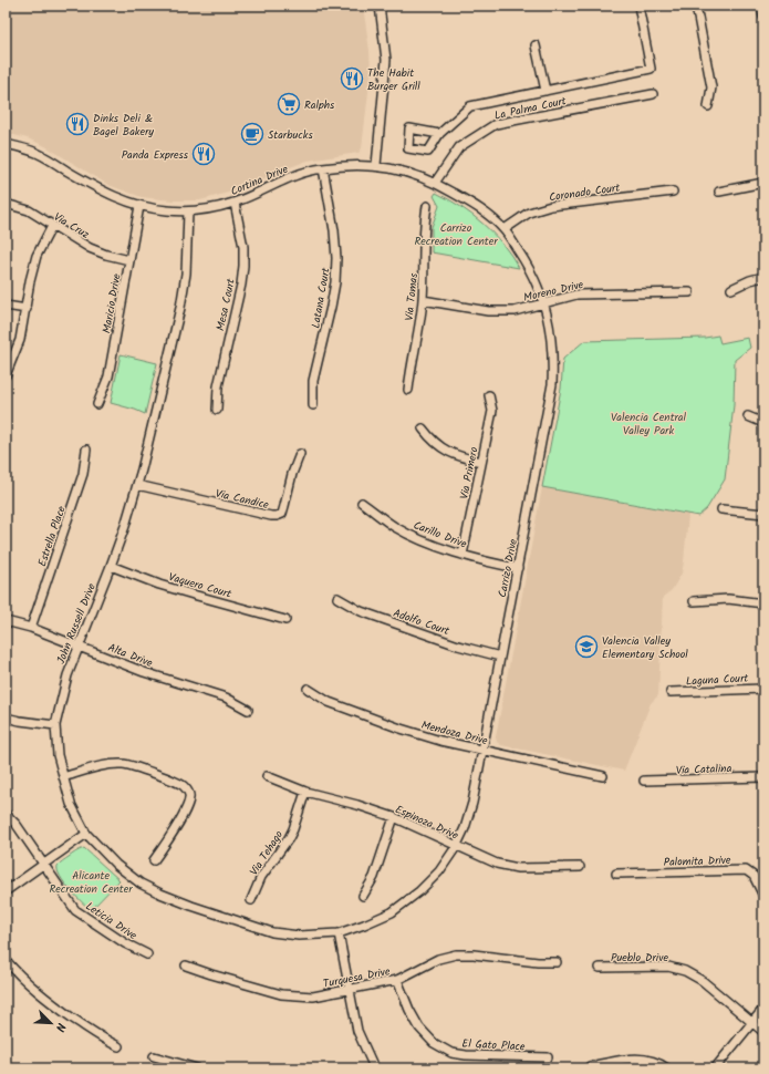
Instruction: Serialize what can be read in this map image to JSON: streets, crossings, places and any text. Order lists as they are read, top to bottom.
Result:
{
  "streets": {
    "street": [
      "La Palma Court",
      "Cortina Drive",
      "Coronado Court",
      "Via Cruz",
      "Moreno Drive",
      "Via Tomas",
      "Latana Court",
      "Maricio Drive",
      "Mesa Court",
      "Via Primero",
      "Via Candice",
      "Carillo Drive",
      "Estrella Place",
      "Carrizo Drive",
      "Vaquero Court",
      "Adolfo Court",
      "John Russell Drive",
      "Alta Drive",
      "Laguna Court",
      "Mendoza Drive",
      "Via Catalina",
      "Espinoza Drive",
      "Via Tehago",
      "Palomita Drive",
      "Leticia Drive",
      "Pueblo Drive",
      "Turquesa Drive",
      "El Gato Place"
    ]
  },
  "crossings": [
    ["La Palma Court", "Carrizo Drive"],
    ["Cortina Drive", "Latana Court"],
    ["Cortina Drive", "Maricio Drive"],
    ["Cortina Drive", "Mesa Court"],
    ["Cortina Drive", "Carrizo Drive"],
    ["Cortina Drive", "John Russell Drive"],
    ["Coronado Court", "Carrizo Drive"],
    ["Via Cruz", "Maricio Drive"],
    ["Moreno Drive", "Via Tomas"],
    ["Moreno Drive", "Carrizo Drive"],
    ["Via Primero", "Carillo Drive"],
    ["Via Candice", "John Russell Drive"],
    ["Carillo Drive", "Carrizo Drive"],
    ["Estrella Place", "Alta Drive"],
    ["Carrizo Drive", "Adolfo Court"],
    ["Carrizo Drive", "John Russell Drive"],
    ["Carrizo Drive", "Mendoza Drive"],
    ["Carrizo Drive", "Espinoza Drive"],
    ["Vaquero Court", "John Russell Drive"],
    ["John Russell Drive", "Alta Drive"],
    ["Espinoza Drive", "Via Tehago"],
    ["Turquesa Drive", "El Gato Place"]
  ],
  "parks": ["Carrizo Recreation Center", "Valencia Central Valley Park", "Alicante Recreation Center"],
  "places": {
    "restaurant": ["The Habit Burger Grill", "Dinks Deli & Bagel Bakery", "Panda Express"],
    "supermarket": ["Ralphs"],
    "cafe": ["Starbucks"],
    "school or university": ["Valencia Valley Elementary School"]
  },
  "north": "bottom right"
}
